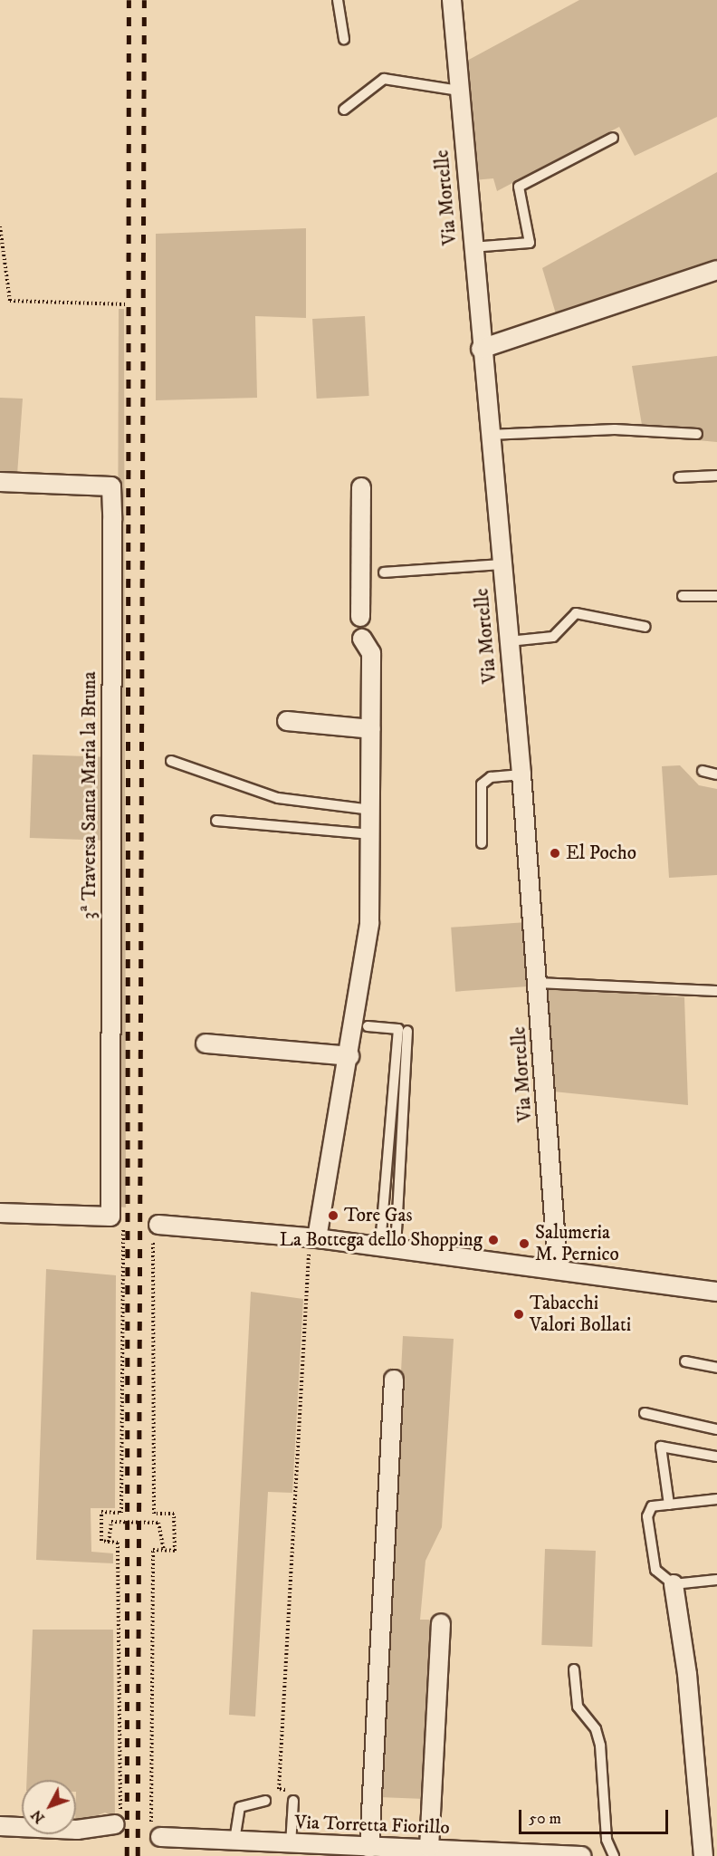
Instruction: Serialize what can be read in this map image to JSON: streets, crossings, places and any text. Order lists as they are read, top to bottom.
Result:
{
  "streets": {
    "street": ["Via Mortelle", "3ª Traversa Santa Maria la Bruna", "Via Torretta Fiorillo"]
  },
  "places": [
    "El Pocho",
    "Tore Gas",
    "La Bottega dello Shopping",
    "Salumeria M. Pernico",
    "Tabacchi Valori Bollati"
  ],
  "scale_bar": "50 m",
  "north": "bottom left"
}
